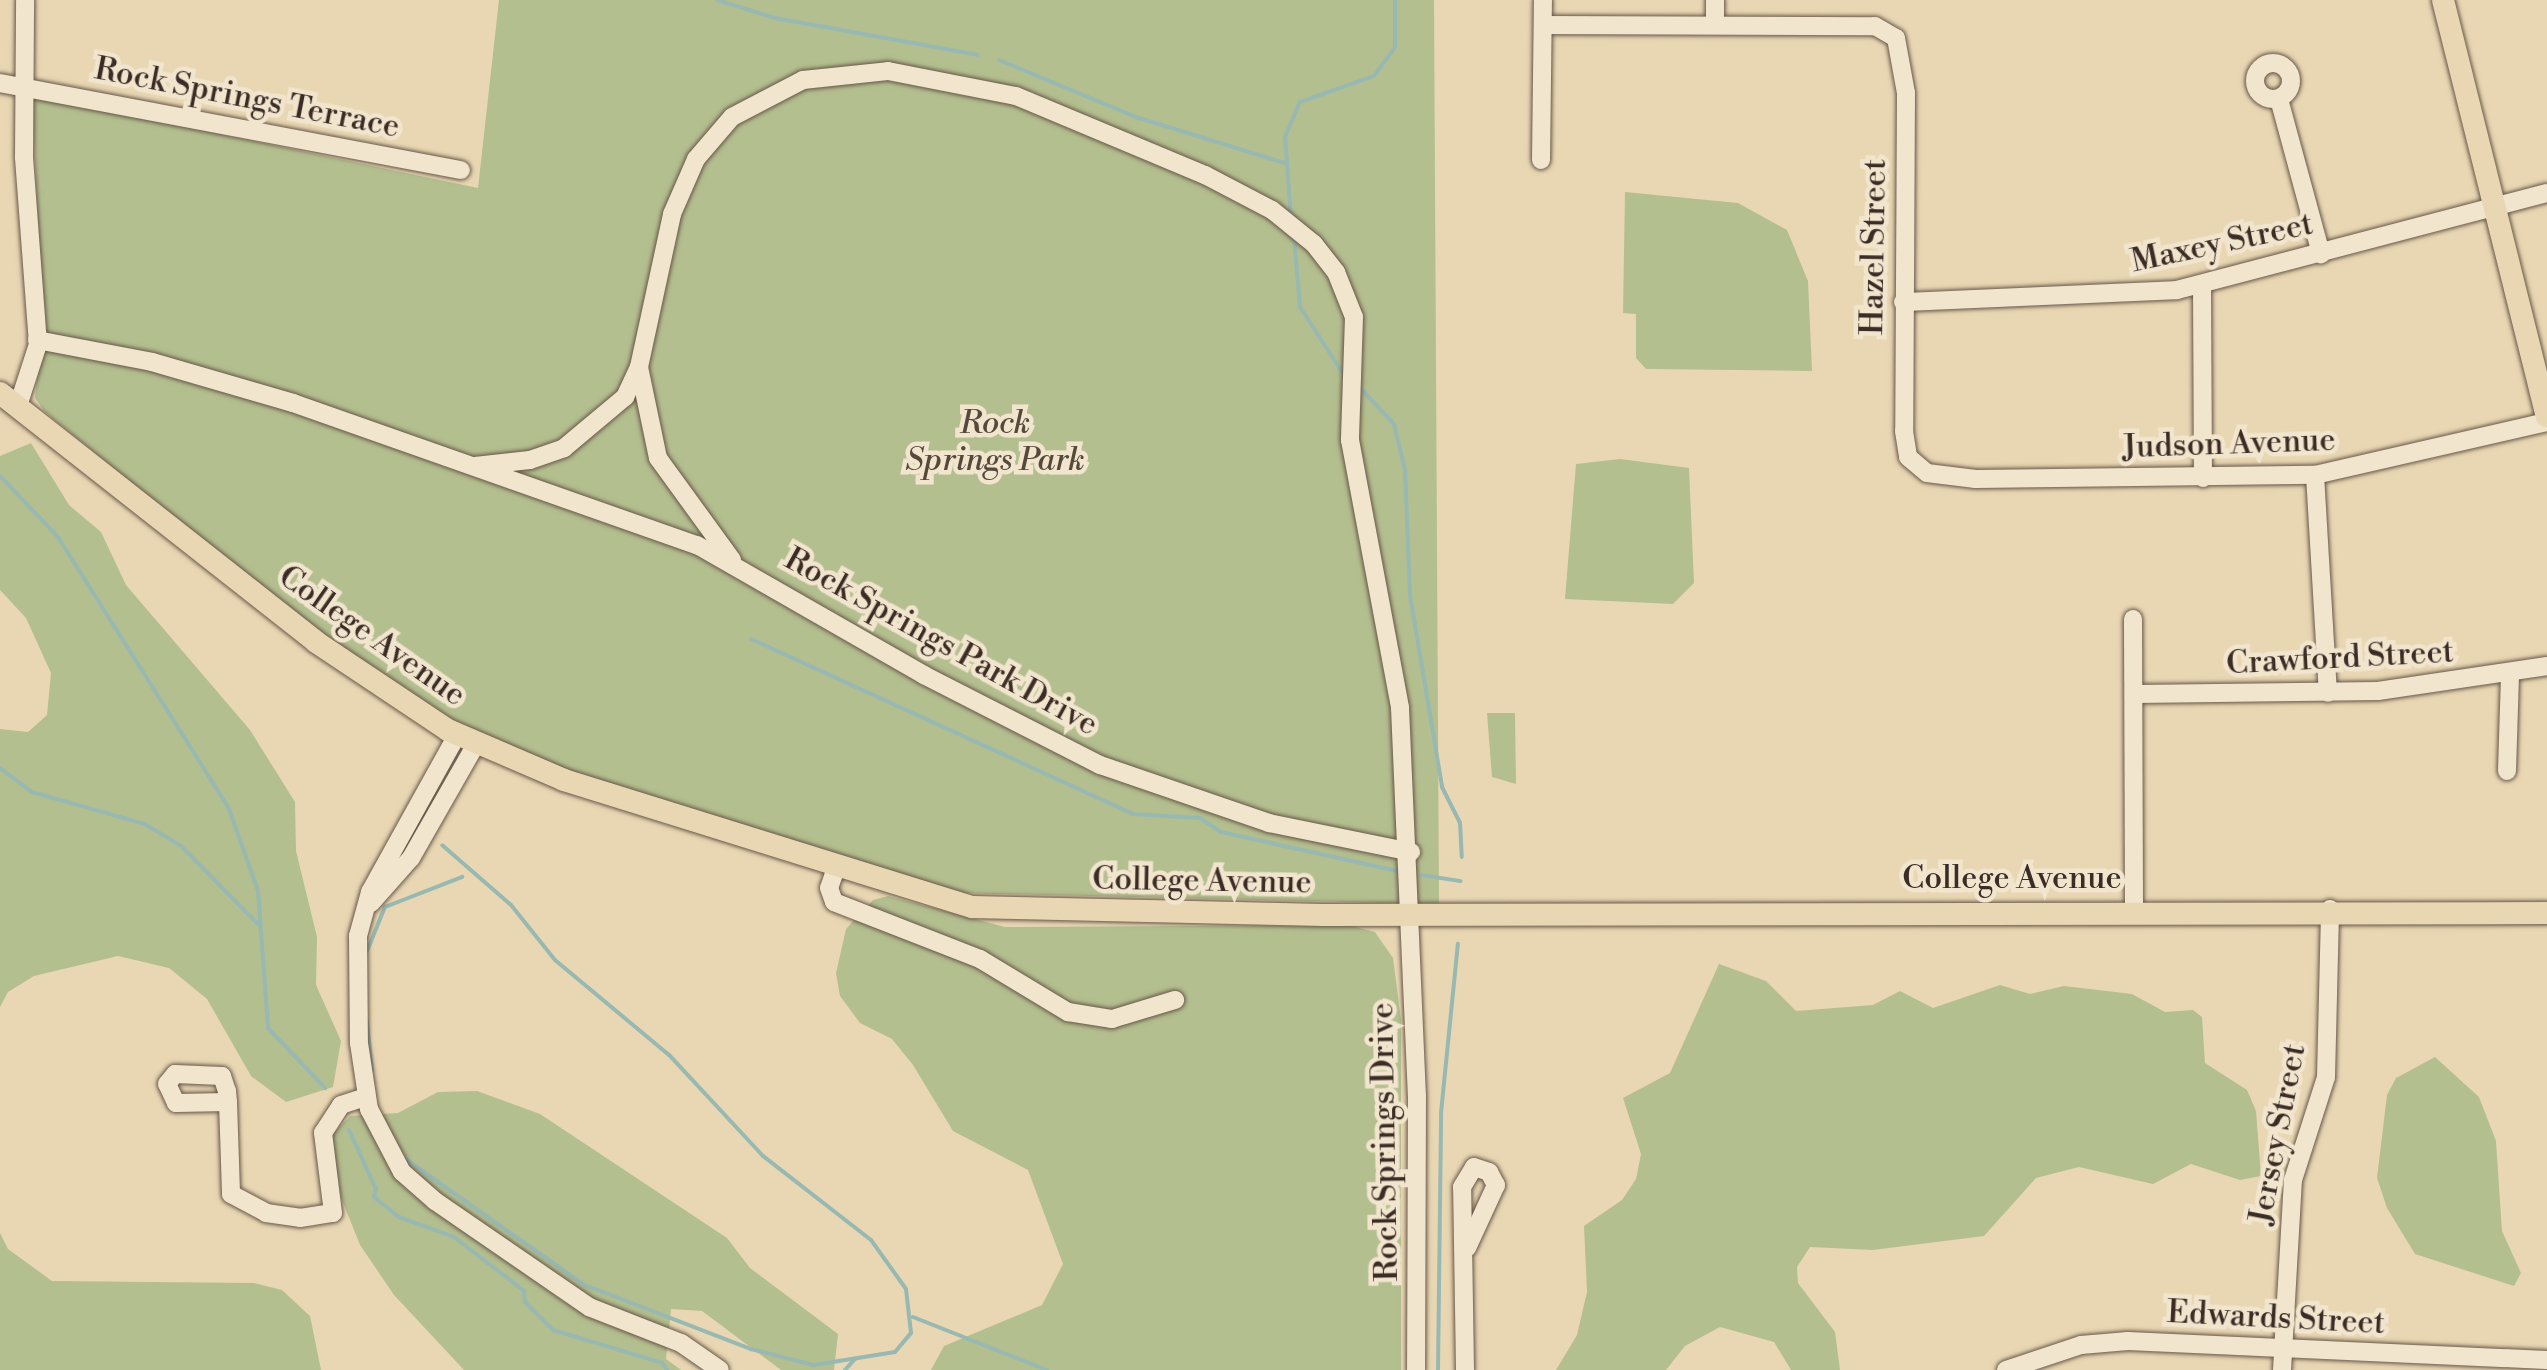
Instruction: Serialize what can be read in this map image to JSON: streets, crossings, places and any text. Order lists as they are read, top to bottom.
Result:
{
  "streets": {
    "main road": ["College Avenue"],
    "street": [
      "Rock Springs Terrace",
      "Maxey Street",
      "Hazel Street",
      "Judson Avenue",
      "Rock Springs Park Drive",
      "Crawford Street",
      "Jersey Street",
      "Rock Springs Drive",
      "Edwards Street"
    ]
  },
  "crossings": [
    ["Maxey Street", "Hazel Street"],
    ["Hazel Street", "Judson Avenue"],
    ["College Avenue", "Rock Springs Park Drive"],
    ["College Avenue", "Jersey Street"],
    ["College Avenue", "Rock Springs Drive"],
    ["Rock Springs Park Drive", "Rock Springs Drive"],
    ["Jersey Street", "Edwards Street"]
  ],
  "parks": ["Rock Springs Park"]
}
